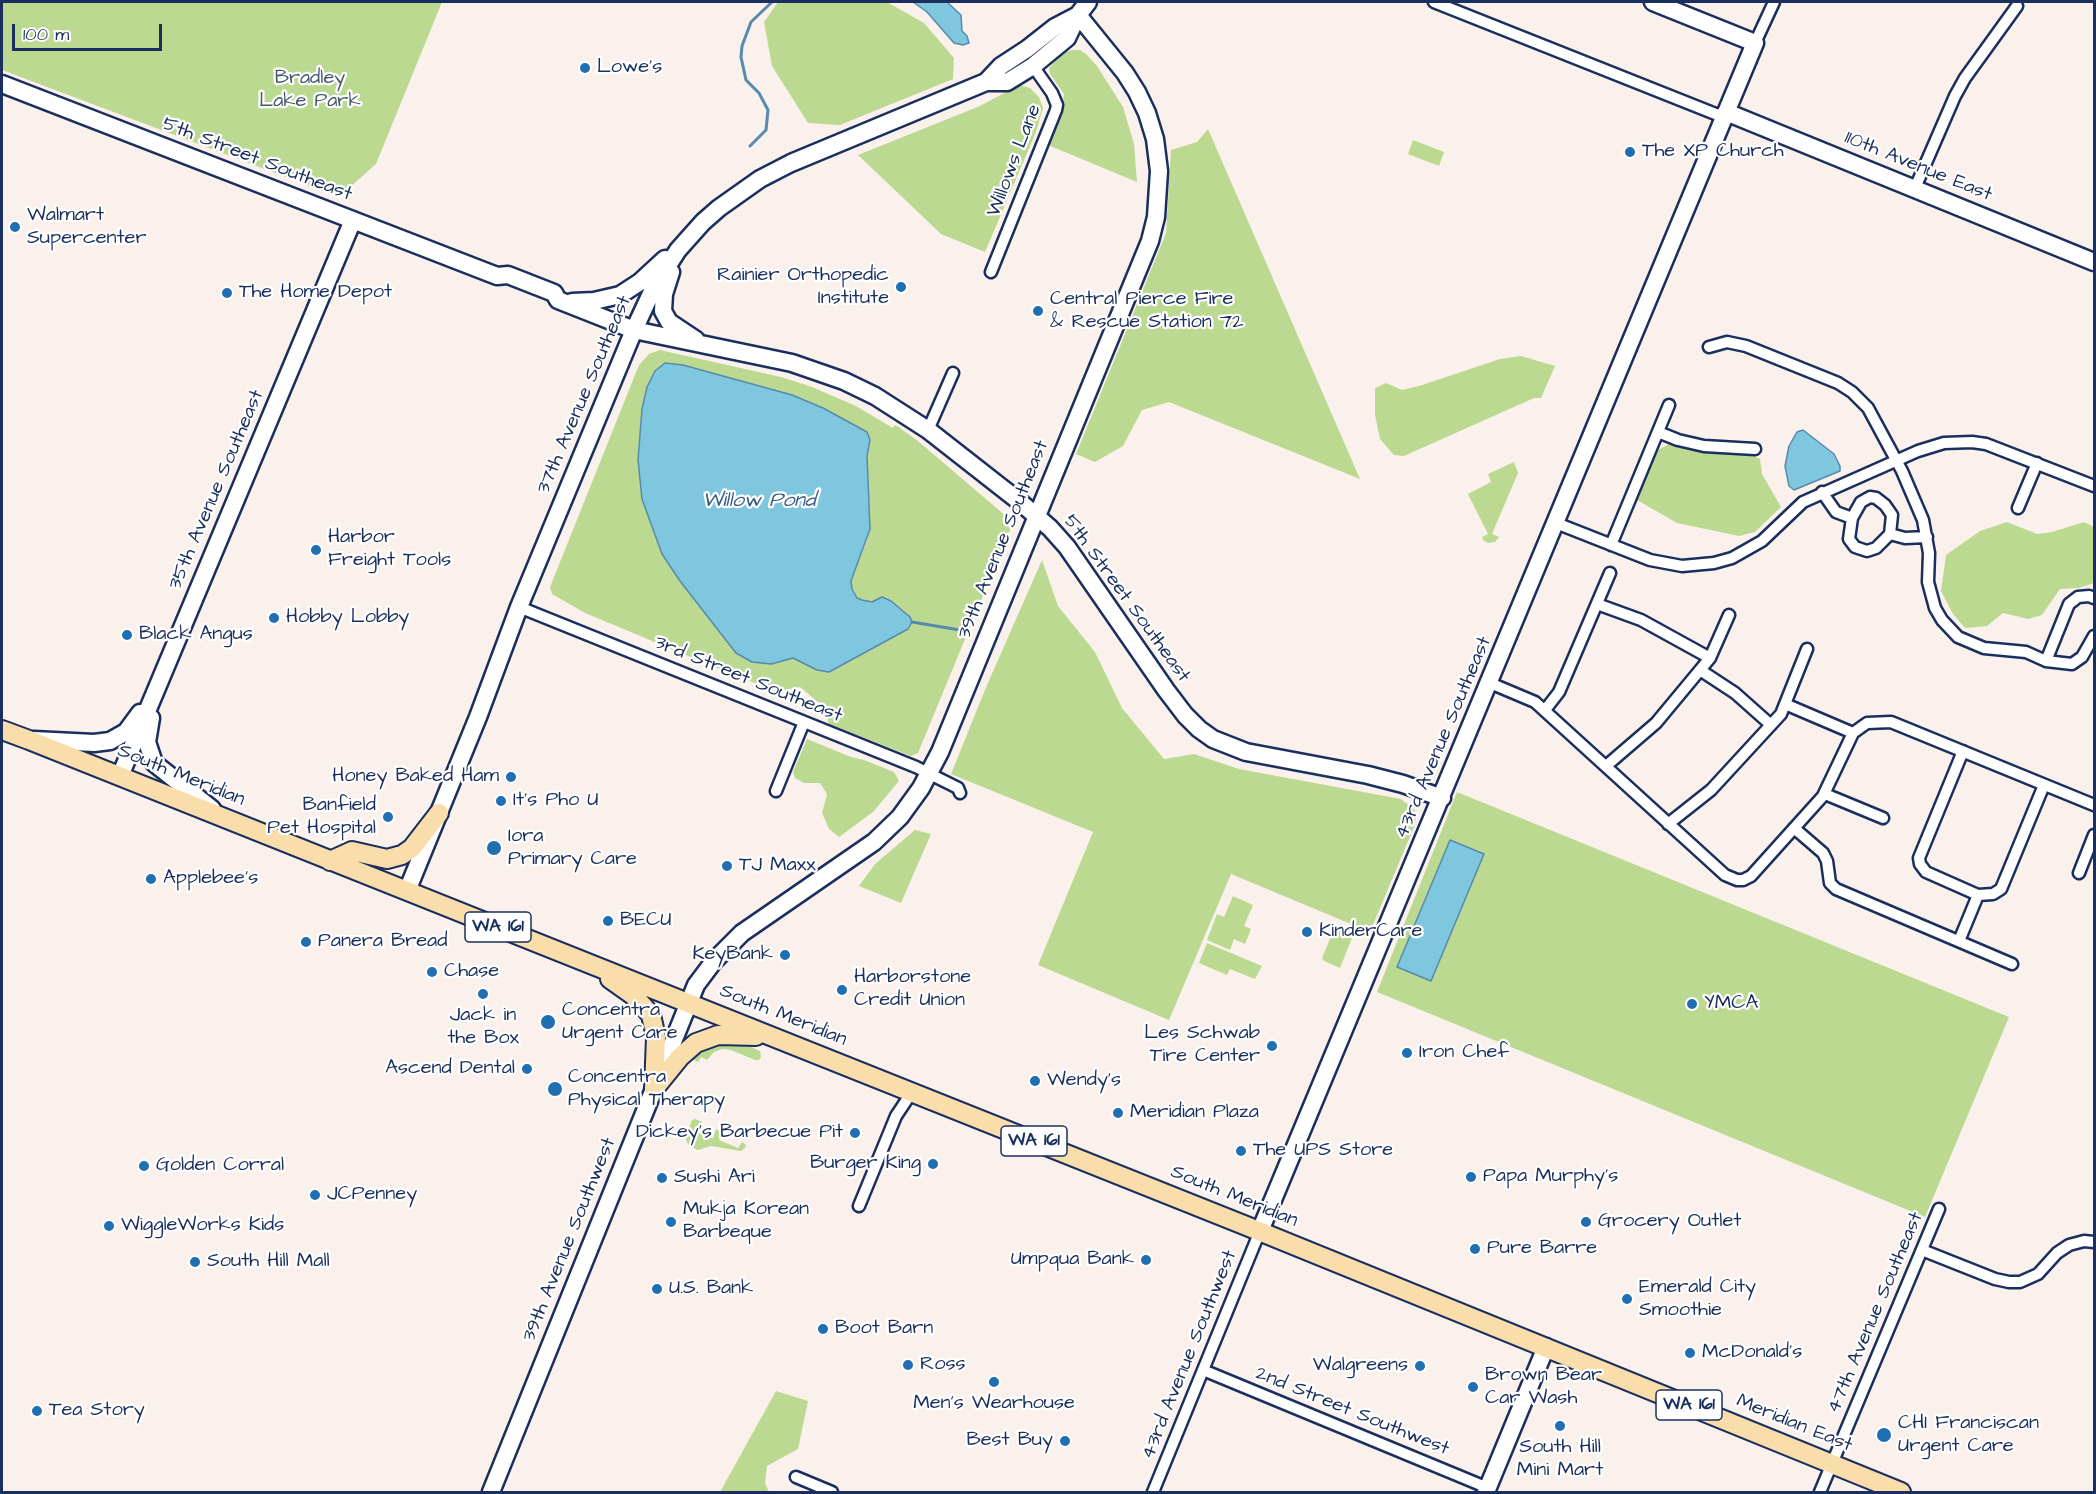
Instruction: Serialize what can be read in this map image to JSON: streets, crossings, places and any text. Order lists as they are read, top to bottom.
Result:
{
  "streets": {
    "main road": ["South Meridian", "WA 161", "Meridian East"],
    "street": [
      "5th Street Southeast",
      "Willows Lane",
      "110th Avenue East",
      "37th Avenue Southeast",
      "35th Avenue Southeast",
      "39th Avenue Southeast",
      "3rd Street Southeast",
      "43rd Avenue Southeast",
      "39th Avenue Southwest",
      "47th Avenue Southeast",
      "43rd Avenue Southwest",
      "2nd Street Southwest"
    ]
  },
  "crossings": [
    ["5th Street Southeast", "37th Avenue Southeast"],
    ["5th Street Southeast", "35th Avenue Southeast"],
    ["5th Street Southeast", "39th Avenue Southeast"],
    ["5th Street Southeast", "43rd Avenue Southeast"],
    ["Willows Lane", "37th Avenue Southeast"],
    ["110th Avenue East", "43rd Avenue Southeast"],
    ["37th Avenue Southeast", "39th Avenue Southeast"],
    ["37th Avenue Southeast", "3rd Street Southeast"],
    ["37th Avenue Southeast", "South Meridian"],
    ["35th Avenue Southeast", "South Meridian"],
    ["39th Avenue Southeast", "3rd Street Southeast"],
    ["39th Avenue Southeast", "South Meridian"],
    ["39th Avenue Southeast", "39th Avenue Southwest"],
    ["43rd Avenue Southeast", "South Meridian"],
    ["43rd Avenue Southeast", "43rd Avenue Southwest"],
    ["South Meridian", "39th Avenue Southwest"],
    ["South Meridian", "43rd Avenue Southwest"],
    ["South Meridian", "Meridian East"],
    ["47th Avenue Southeast", "Meridian East"],
    ["43rd Avenue Southwest", "2nd Street Southwest"]
  ],
  "water": ["Willow Pond"],
  "parks": ["Bradley Lake Park"],
  "places": [
    "Lowe's",
    "The XP Church",
    "Walmart Supercenter",
    "Rainier Orthopedic Institute",
    "The Home Depot",
    "Central Pierce Fire & Rescue Station 72",
    "Harbor Freight Tools",
    "Hobby Lobby",
    "Black Angus",
    "Honey Baked Ham",
    "It's Pho U",
    "Banfield Pet Hospital",
    "Iora Primary Care",
    "TJ Maxx",
    "Applebee's",
    "BECU",
    "KinderCare",
    "Panera Bread",
    "KeyBank",
    "Chase",
    "Harborstone Credit Union",
    "Jack in the Box",
    "YMCA",
    "Concentra Urgent Care",
    "Les Schwab Tire Center",
    "Iron Chef",
    "Ascend Dental",
    "Wendy's",
    "Concentra Physical Therapy",
    "Meridian Plaza",
    "Dickey's Barbecue Pit",
    "The UPS Store",
    "Burger King",
    "Golden Corral",
    "Papa Murphy's",
    "Sushi Ari",
    "JCPenney",
    "Mukja Korean Barbeque",
    "Grocery Outlet",
    "WiggleWorks Kids",
    "Pure Barre",
    "Umpqua Bank",
    "South Hill Mall",
    "U.S. Bank",
    "Emerald City Smoothie",
    "Boot Barn",
    "McDonald's",
    "Ross",
    "Walgreens",
    "Men's Wearhouse",
    "Brown Bear Car Wash",
    "Tea Story",
    "South Hill Mini Mart",
    "CHI Franciscan Urgent Care",
    "Best Buy"
  ],
  "scale_bar": "100 m"
}
